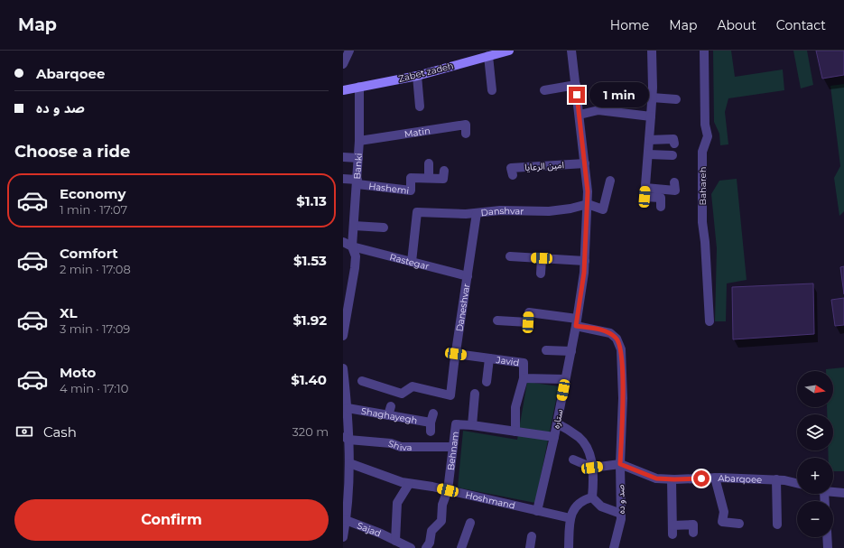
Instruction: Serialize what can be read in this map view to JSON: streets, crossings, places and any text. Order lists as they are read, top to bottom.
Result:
{
  "streets": {
    "main road": ["Zabet zadeh"],
    "street": [
      "Matin",
      "امین الرعایا",
      "Banki",
      "Hashemi",
      "Bahareh",
      "Danshvar",
      "Rastegar",
      "Daneshvar",
      "Javid",
      "Shaghayegh",
      "ستاره",
      "Shiva",
      "Behnam",
      "Abarqoee",
      "صد و ده",
      "Hoshmand",
      "Sajad"
    ]
  },
  "crossings": [
    ["Zabet zadeh", "Banki"],
    ["Matin", "Banki"],
    ["Banki", "Hashemi"],
    ["Banki", "Rastegar"],
    ["Danshvar", "Rastegar"],
    ["Danshvar", "Daneshvar"],
    ["Rastegar", "Daneshvar"],
    ["Daneshvar", "Javid"],
    ["Javid", "ستاره"],
    ["ستاره", "Behnam"],
    ["ستاره", "صد و ده"],
    ["ستاره", "Hoshmand"],
    ["Shiva", "Behnam"],
    ["Behnam", "Hoshmand"],
    ["Abarqoee", "صد و ده"]
  ],
  "north": "right",
  "page": {
    "header": "Map",
    "nav": [
      "Home",
      "Map",
      "About",
      "Contact"
    ],
    "banner": ["Abarqoee", "صد و ده"],
    "bubble": "1 min",
    "heading": "Choose a ride",
    "list": [
      {
        "name": "Economy",
        "note": "1 min · 17:07",
        "value": "$1.13"
      },
      {
        "name": "Comfort",
        "note": "2 min · 17:08",
        "value": "$1.53"
      },
      {
        "name": "XL",
        "note": "3 min · 17:09",
        "value": "$1.92"
      },
      {
        "name": "Moto",
        "note": "4 min · 17:10",
        "value": "$1.40"
      }
    ],
    "map_buttons": ["+", "−"],
    "pay": ["Cash", "320 m"],
    "buttons": "Confirm"
  }
}
